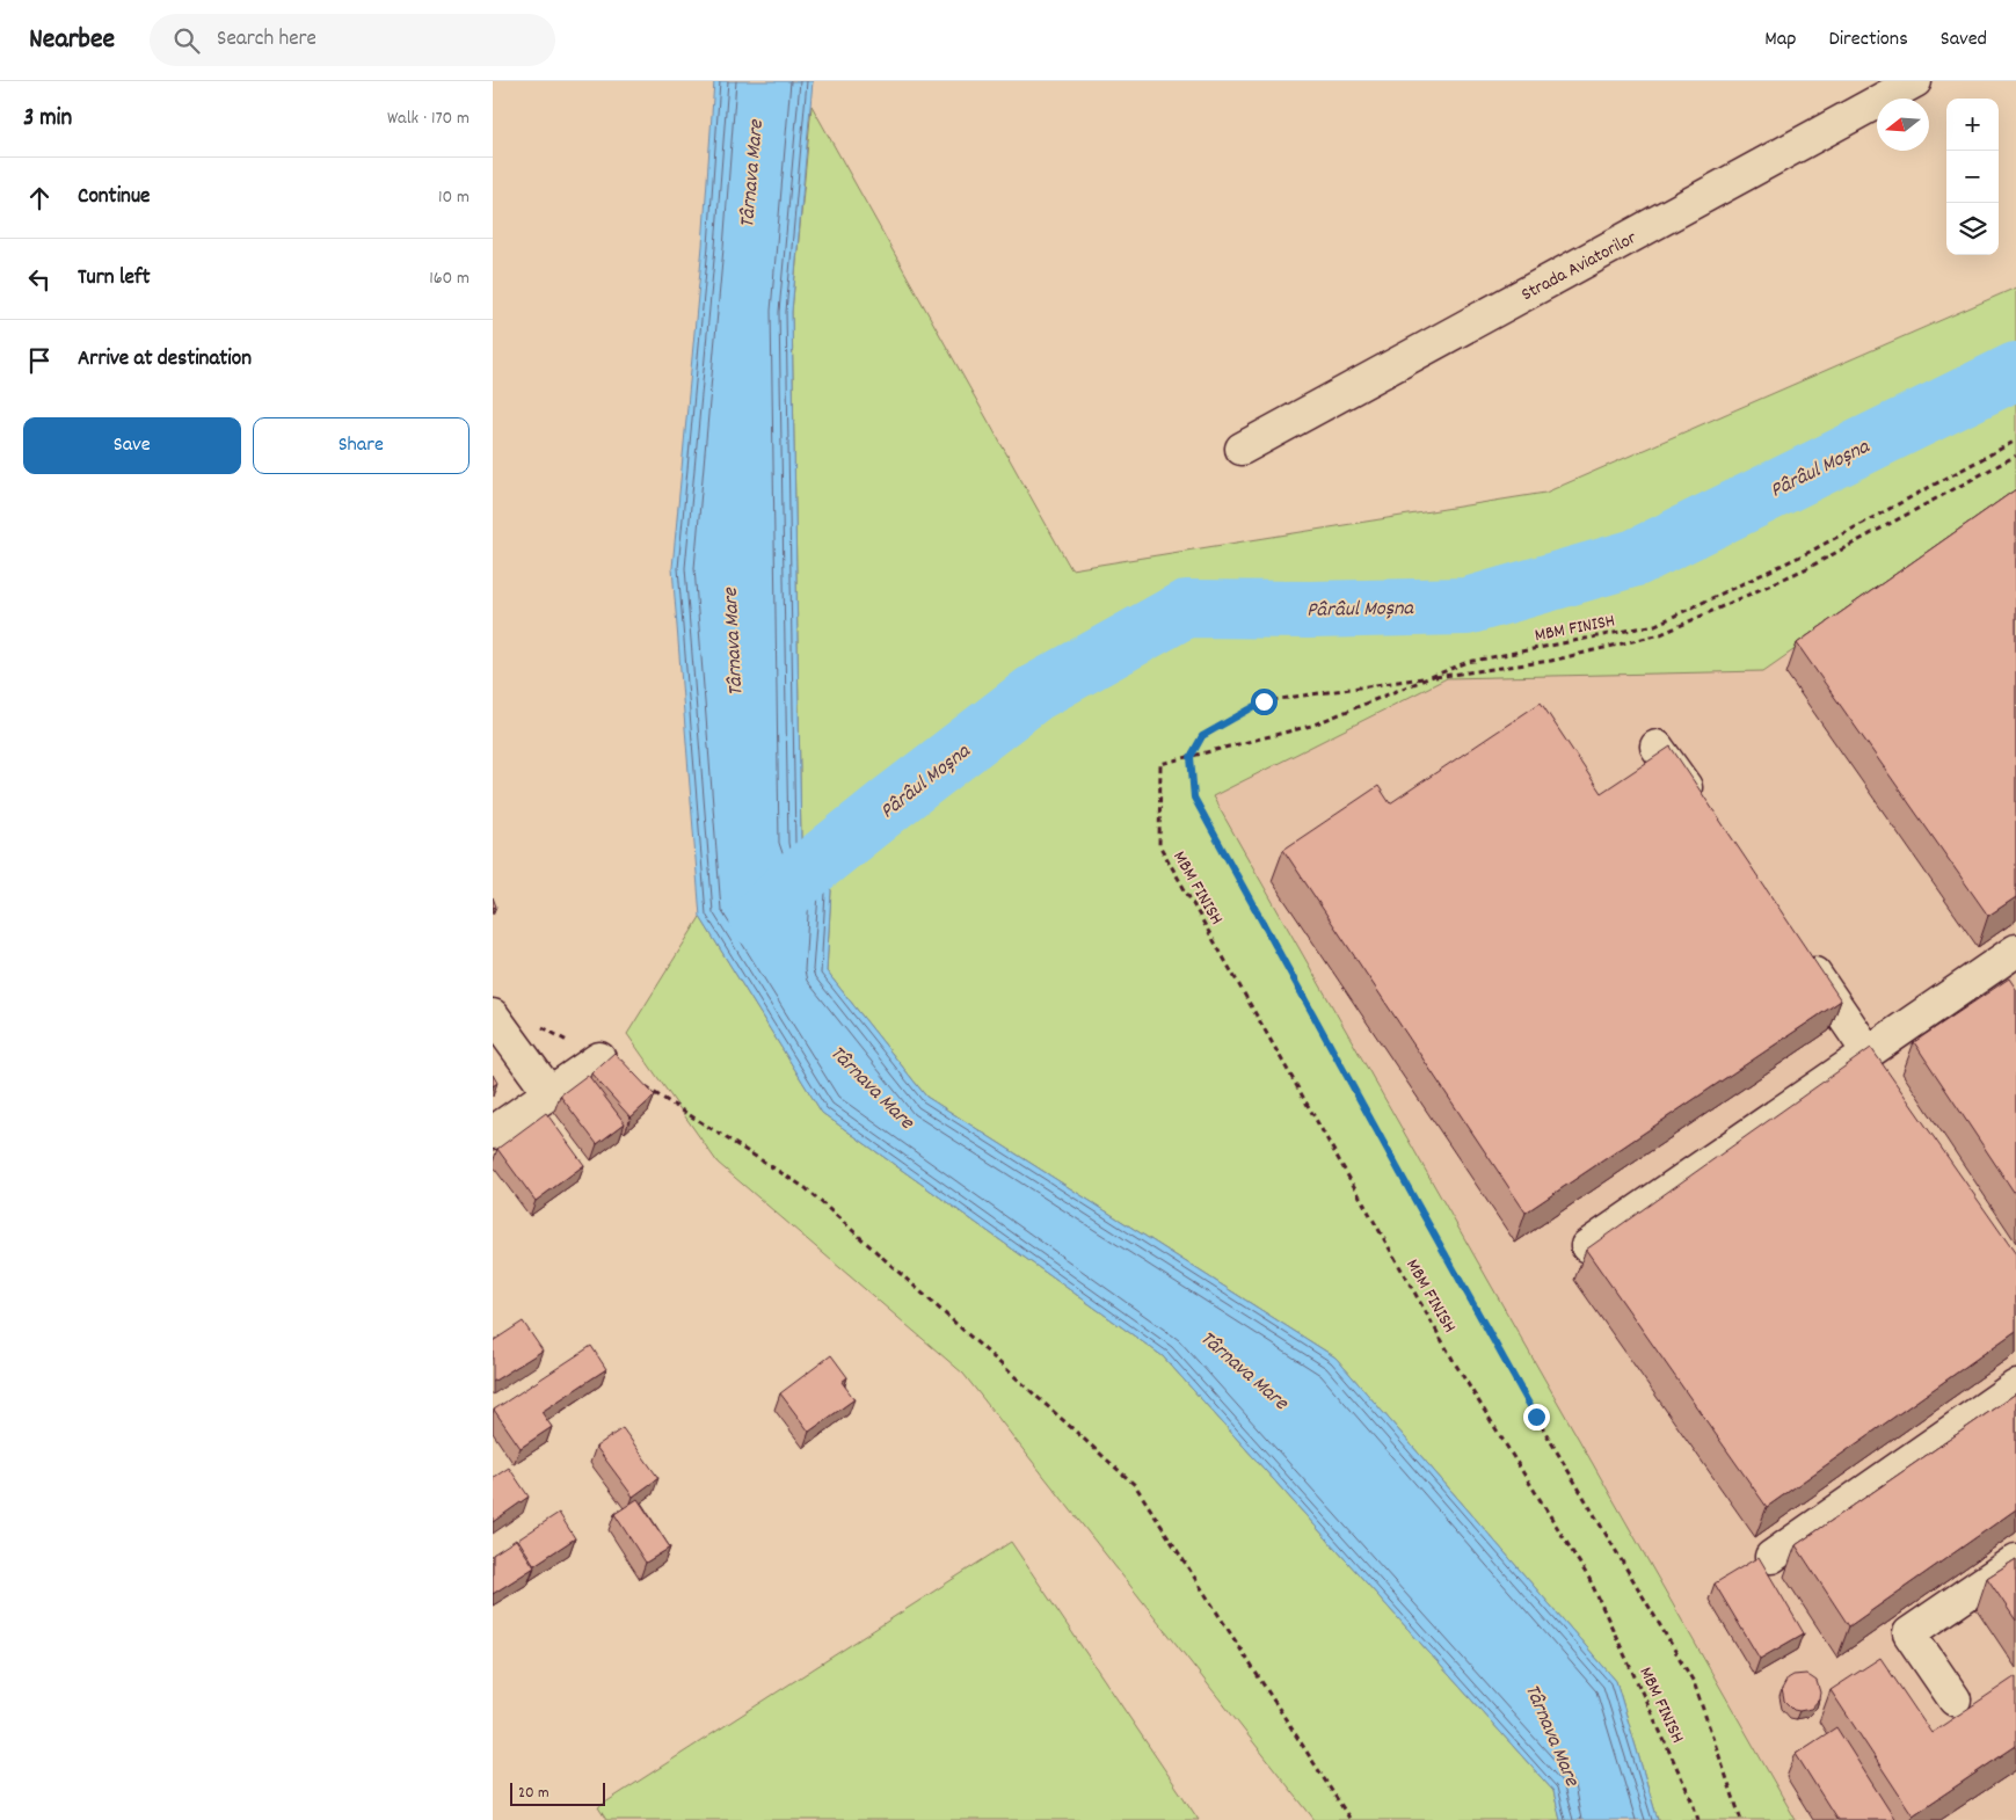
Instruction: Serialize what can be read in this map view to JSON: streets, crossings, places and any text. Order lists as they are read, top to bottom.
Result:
{
  "streets": {
    "street": ["Strada Aviatorilor"],
    "path": ["MBM FINISH"]
  },
  "water": ["Târnava Mare", "Pârâul Moșna"],
  "scale_bar": "20 m",
  "north": "left",
  "page": {
    "header": "Nearbee",
    "search": "Search here",
    "nav": ["Map", "Directions", "Saved"],
    "heading": ["3 min", "Walk · 170 m"],
    "map_buttons": ["+", "−"],
    "list": [
      ["Continue", "10 m"],
      ["Turn left", "160 m"],
      "Arrive at destination"
    ],
    "buttons": ["Save", "Share"],
    "scale": "20 m"
  }
}
